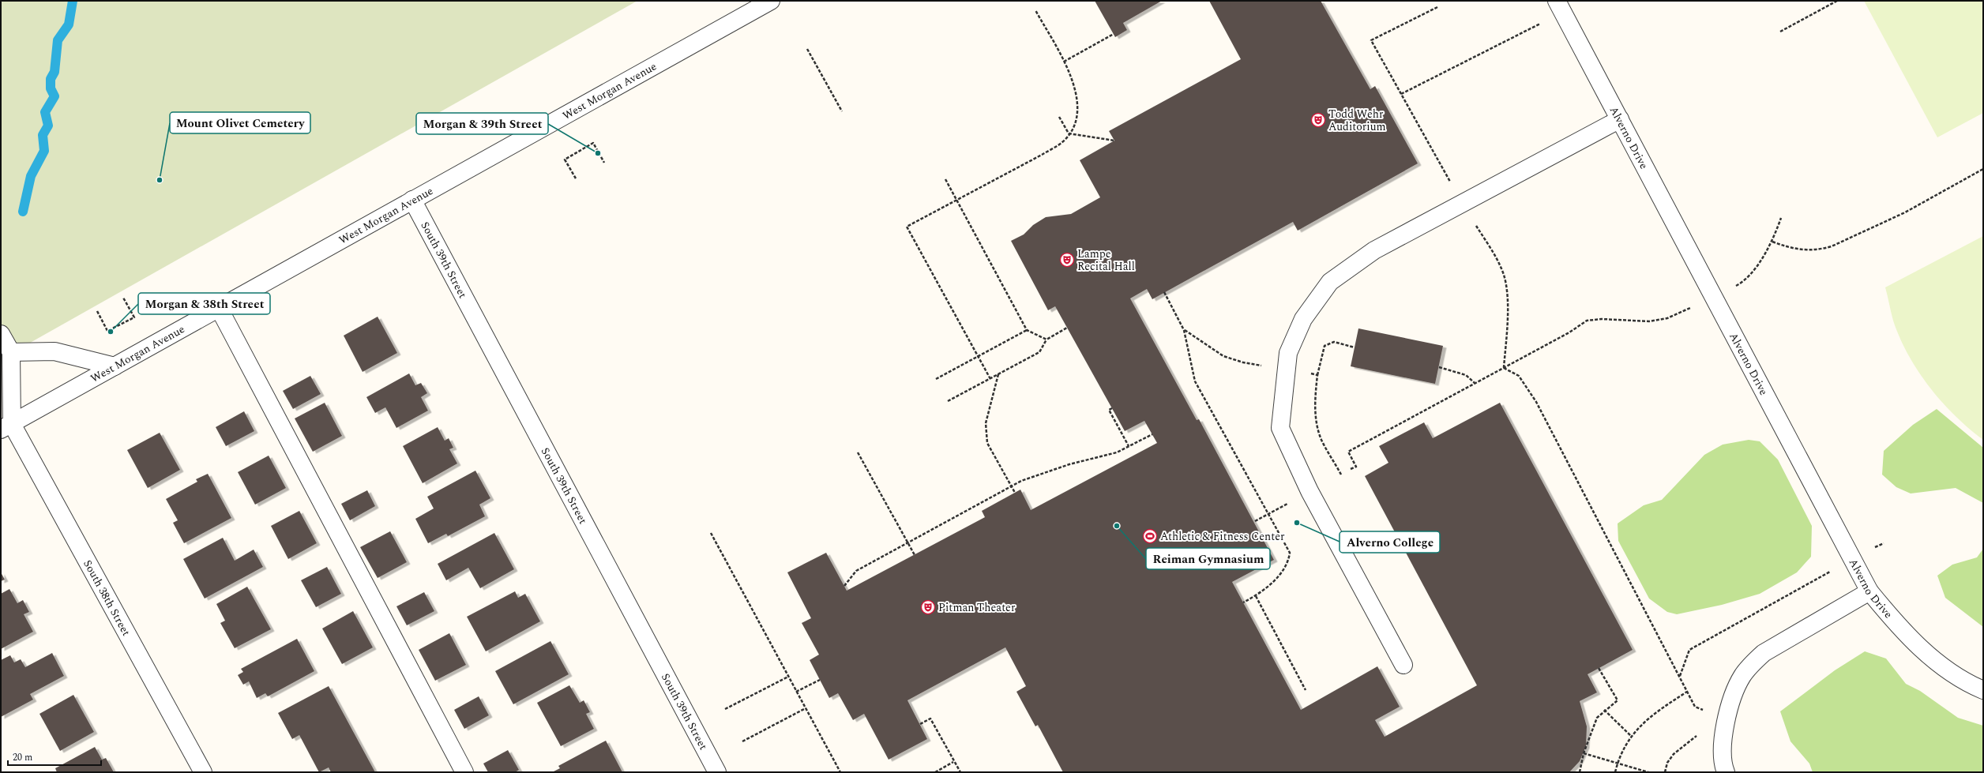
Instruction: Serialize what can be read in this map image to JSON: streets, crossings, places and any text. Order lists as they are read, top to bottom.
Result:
{
  "streets": {
    "street": [
      "West Morgan Avenue",
      "Alverno Drive",
      "South 39th Street",
      "South 38th Street"
    ]
  },
  "crossings": [
    ["West Morgan Avenue", "South 39th Street"],
    ["West Morgan Avenue", "South 38th Street"]
  ],
  "places": {
    "theatre": ["Todd Wehr Auditorium", "Lampe Recital Hall", "Pitman Theater"],
    "other": [
      "Morgan & 39th Street",
      "Mount Olivet Cemetery",
      "Morgan & 38th Street",
      "Alverno College",
      "Reiman Gymnasium"
    ],
    "sports": ["Athletic & Fitness Center"]
  },
  "scale_bar": "20 m"
}
